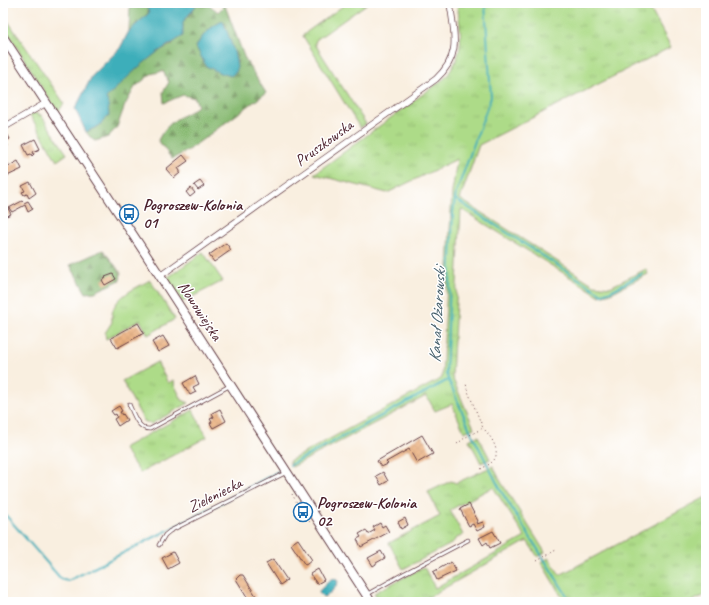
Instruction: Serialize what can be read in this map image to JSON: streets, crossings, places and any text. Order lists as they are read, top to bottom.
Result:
{
  "streets": {
    "street": ["Pruszkowska", "Nowowiejska"],
    "lane": ["Zieleniecka"]
  },
  "crossings": [
    ["Pruszkowska", "Nowowiejska"],
    ["Nowowiejska", "Zieleniecka"]
  ],
  "water": ["Kanał Ożarowski"],
  "places": {
    "bus stop": ["Pogroszew-Kolonia 01", "Pogroszew-Kolonia 02"]
  }
}
